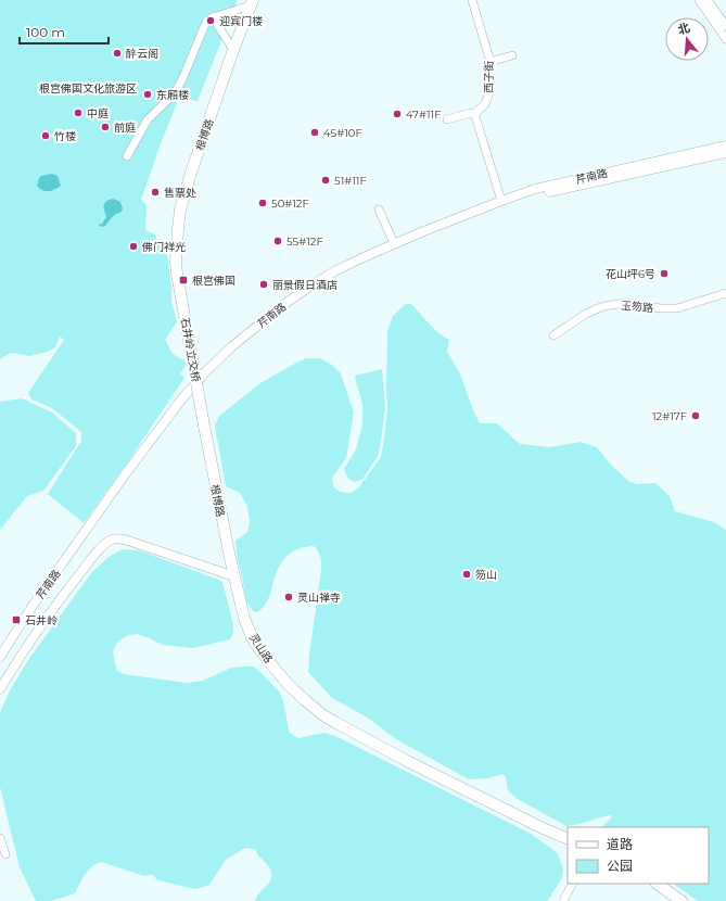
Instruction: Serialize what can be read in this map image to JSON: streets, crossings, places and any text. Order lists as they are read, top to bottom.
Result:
{
  "streets": {
    "highway": ["根博路", "石井岭立交桥", "灵山路"],
    "main road": ["芹南路"],
    "street": ["西子街", "玉笏路"]
  },
  "crossings": [
    ["根博路", "石井岭立交桥"],
    ["根博路", "灵山路"]
  ],
  "parks": ["根宫佛国文化旅游区"],
  "places": {
    "other": [
      "迎宾门楼",
      "醉云阁",
      "东厢楼",
      "中庭",
      "47#11F",
      "前庭",
      "45#10F",
      "竹楼",
      "51#11F",
      "售票处",
      "50#12F",
      "55#12F",
      "佛门祥光",
      "花山坪6号",
      "丽景假日酒店",
      "12#17F",
      "笏山",
      "灵山禅寺"
    ],
    "transit": ["根宫佛国", "石井岭"]
  },
  "legend": ["道路", "公园"],
  "scale_bar": "100 m",
  "north": "top"
}
